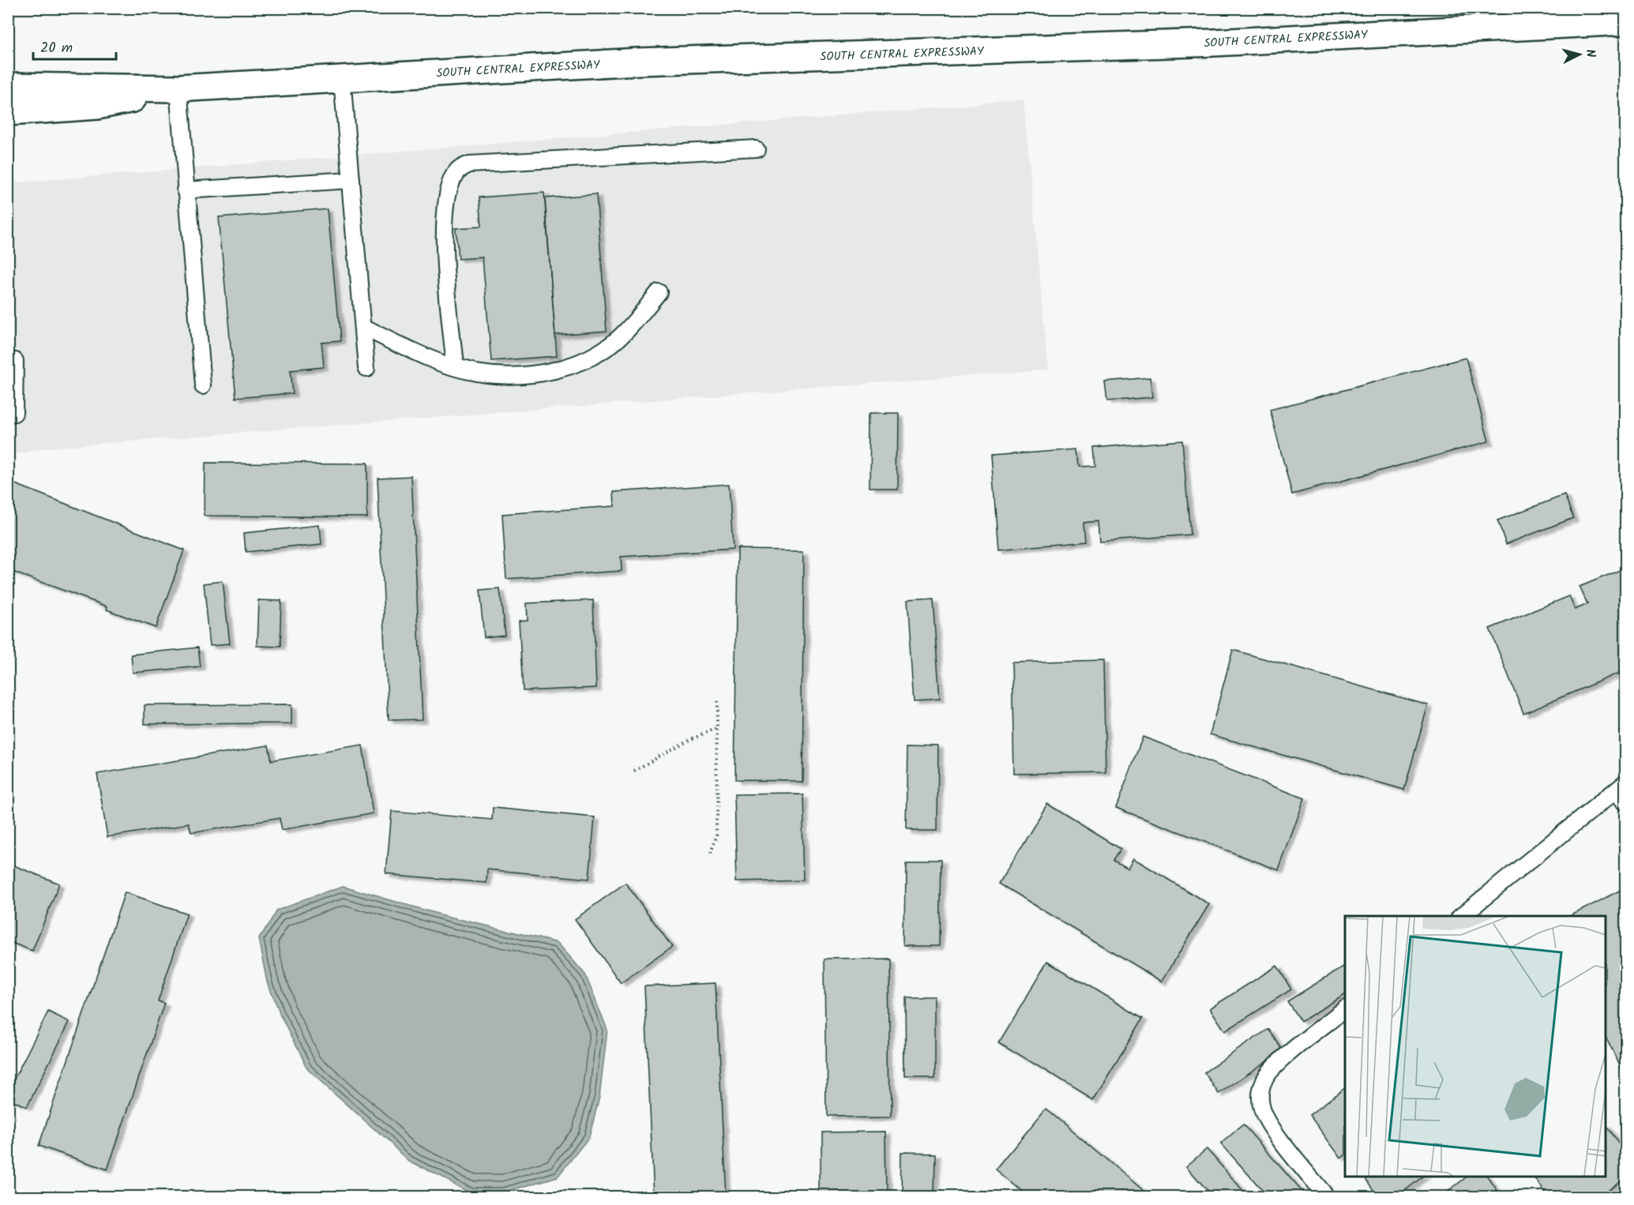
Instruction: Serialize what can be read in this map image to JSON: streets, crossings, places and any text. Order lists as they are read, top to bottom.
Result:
{
  "streets": {
    "main road": ["SOUTH CENTRAL EXPRESSWAY"]
  },
  "scale_bar": "20 m",
  "north": "right"
}
